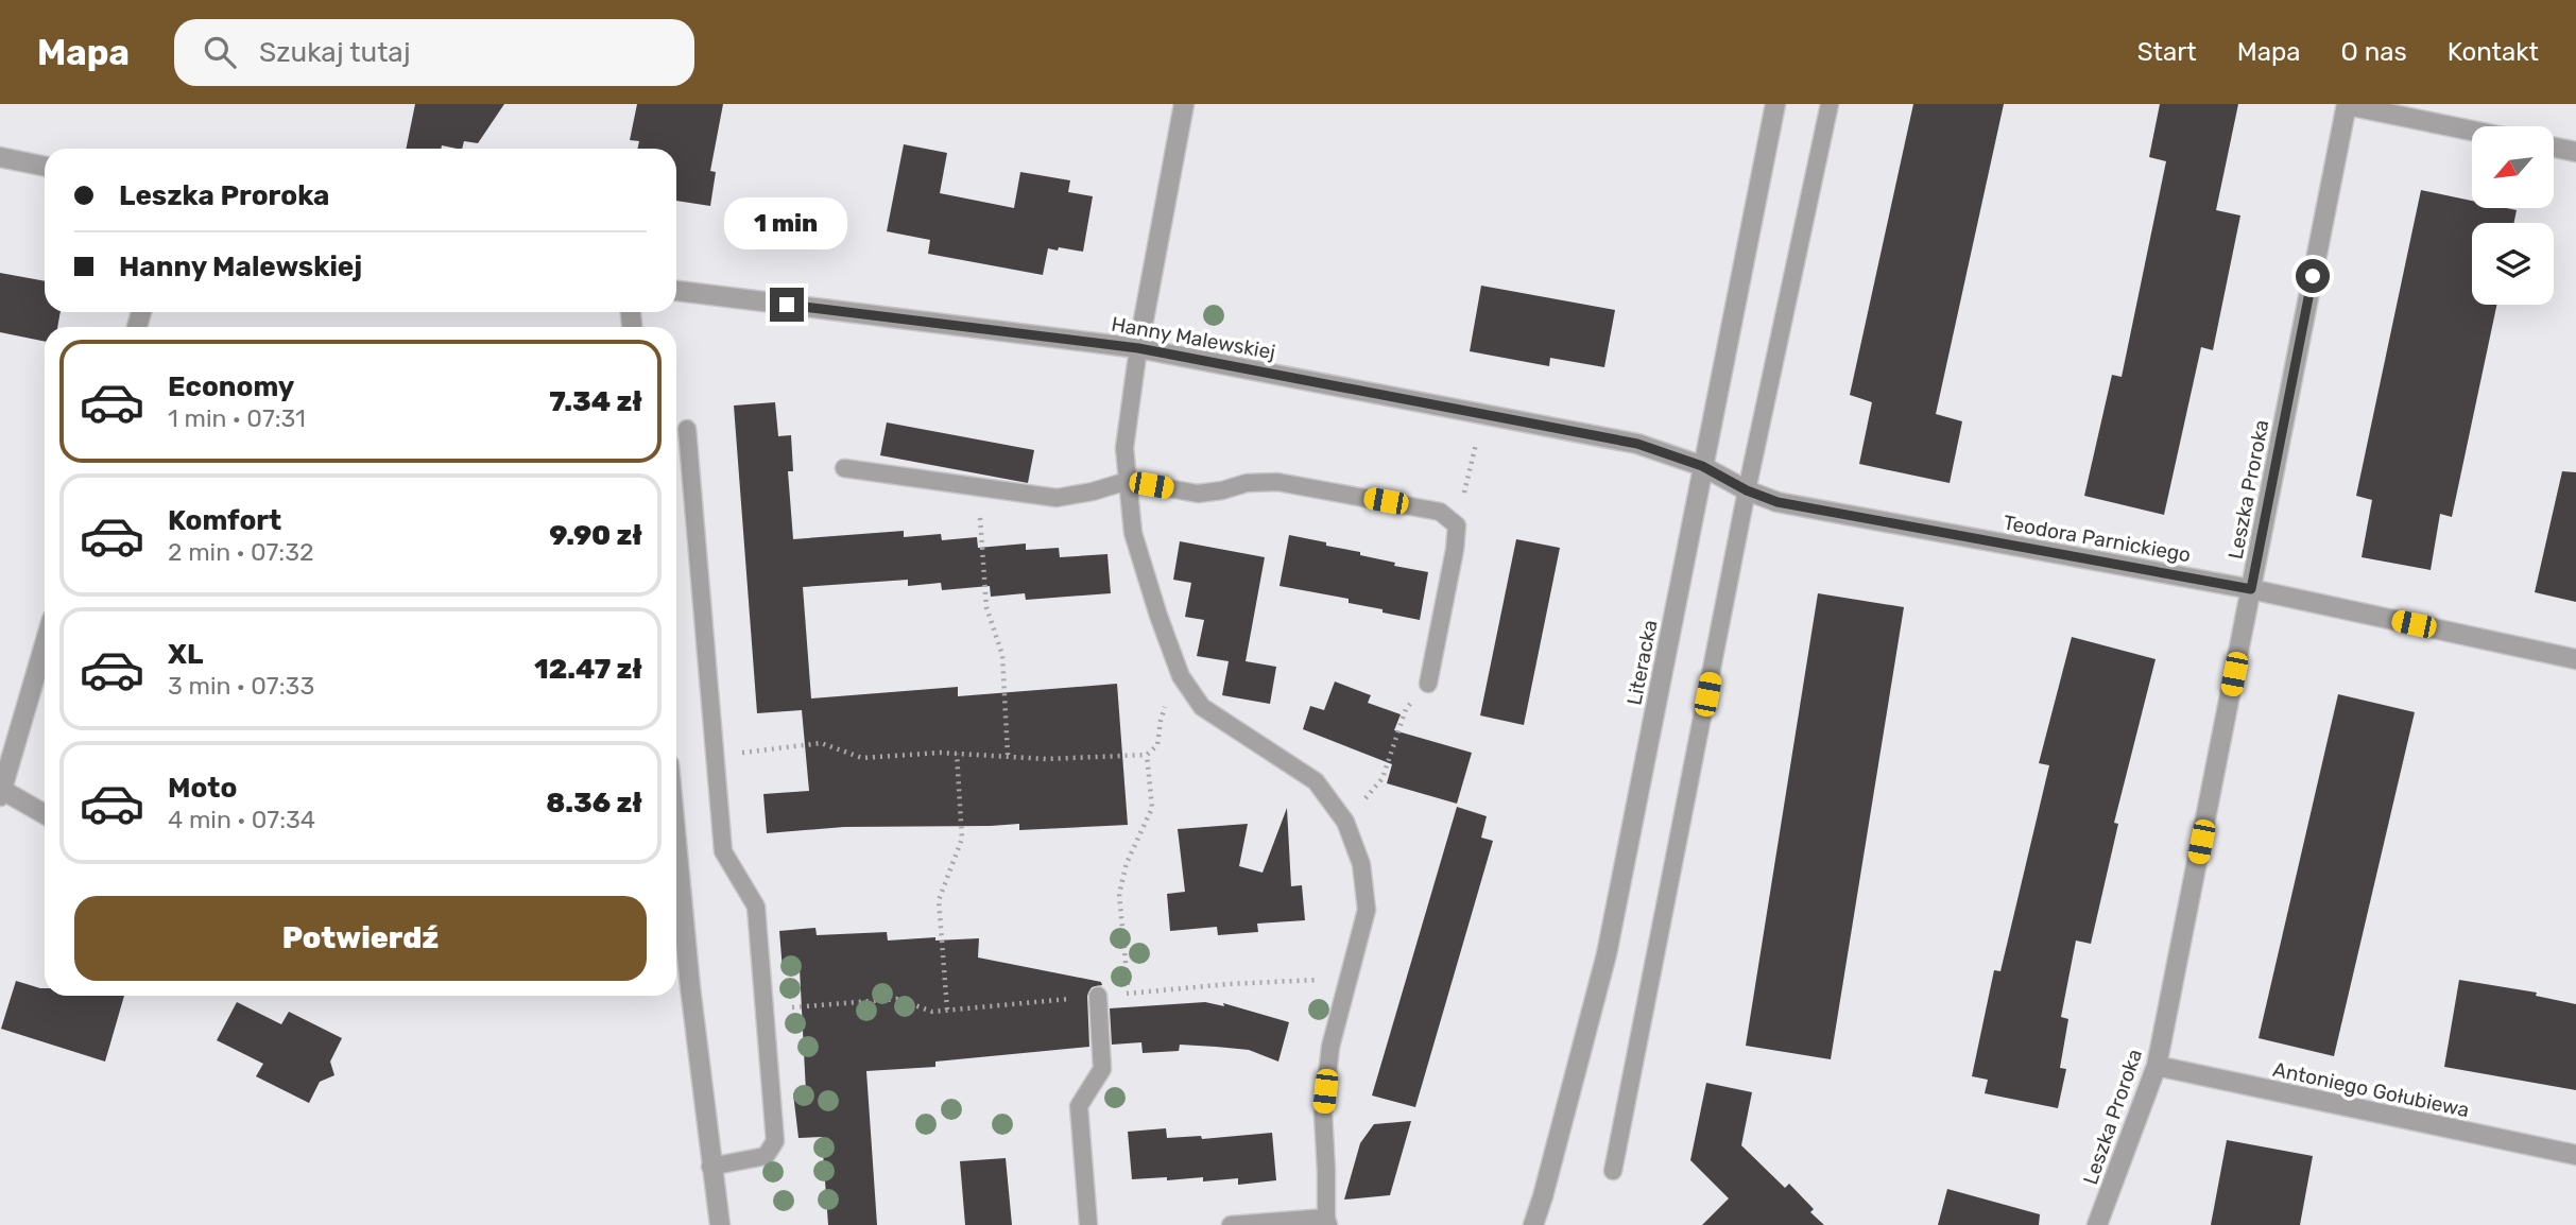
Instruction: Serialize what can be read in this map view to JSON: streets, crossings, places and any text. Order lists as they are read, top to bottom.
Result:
{
  "streets": {
    "street": [
      "Hanny Malewskiej",
      "Leszka Proroka",
      "Teodora Parnickiego",
      "Literacka",
      "Antoniego Gołubiewa"
    ]
  },
  "crossings": [
    ["Hanny Malewskiej", "Teodora Parnickiego"],
    ["Hanny Malewskiej", "Literacka"],
    ["Leszka Proroka", "Teodora Parnickiego"],
    ["Leszka Proroka", "Antoniego Gołubiewa"],
    ["Teodora Parnickiego", "Literacka"]
  ],
  "north": "bottom left",
  "page": {
    "header": "Mapa",
    "search": "Szukaj tutaj",
    "nav": [
      "Start",
      "Mapa",
      "O nas",
      "Kontakt"
    ],
    "banner": ["Leszka Proroka", "Hanny Malewskiej"],
    "bubble": "1 min",
    "list": [
      {
        "name": "Economy",
        "note": "1 min · 07:31",
        "value": "7.34 zł"
      },
      {
        "name": "Komfort",
        "note": "2 min · 07:32",
        "value": "9.90 zł"
      },
      {
        "name": "XL",
        "note": "3 min · 07:33",
        "value": "12.47 zł"
      },
      {
        "name": "Moto",
        "note": "4 min · 07:34",
        "value": "8.36 zł"
      }
    ],
    "buttons": "Potwierdź"
  }
}
